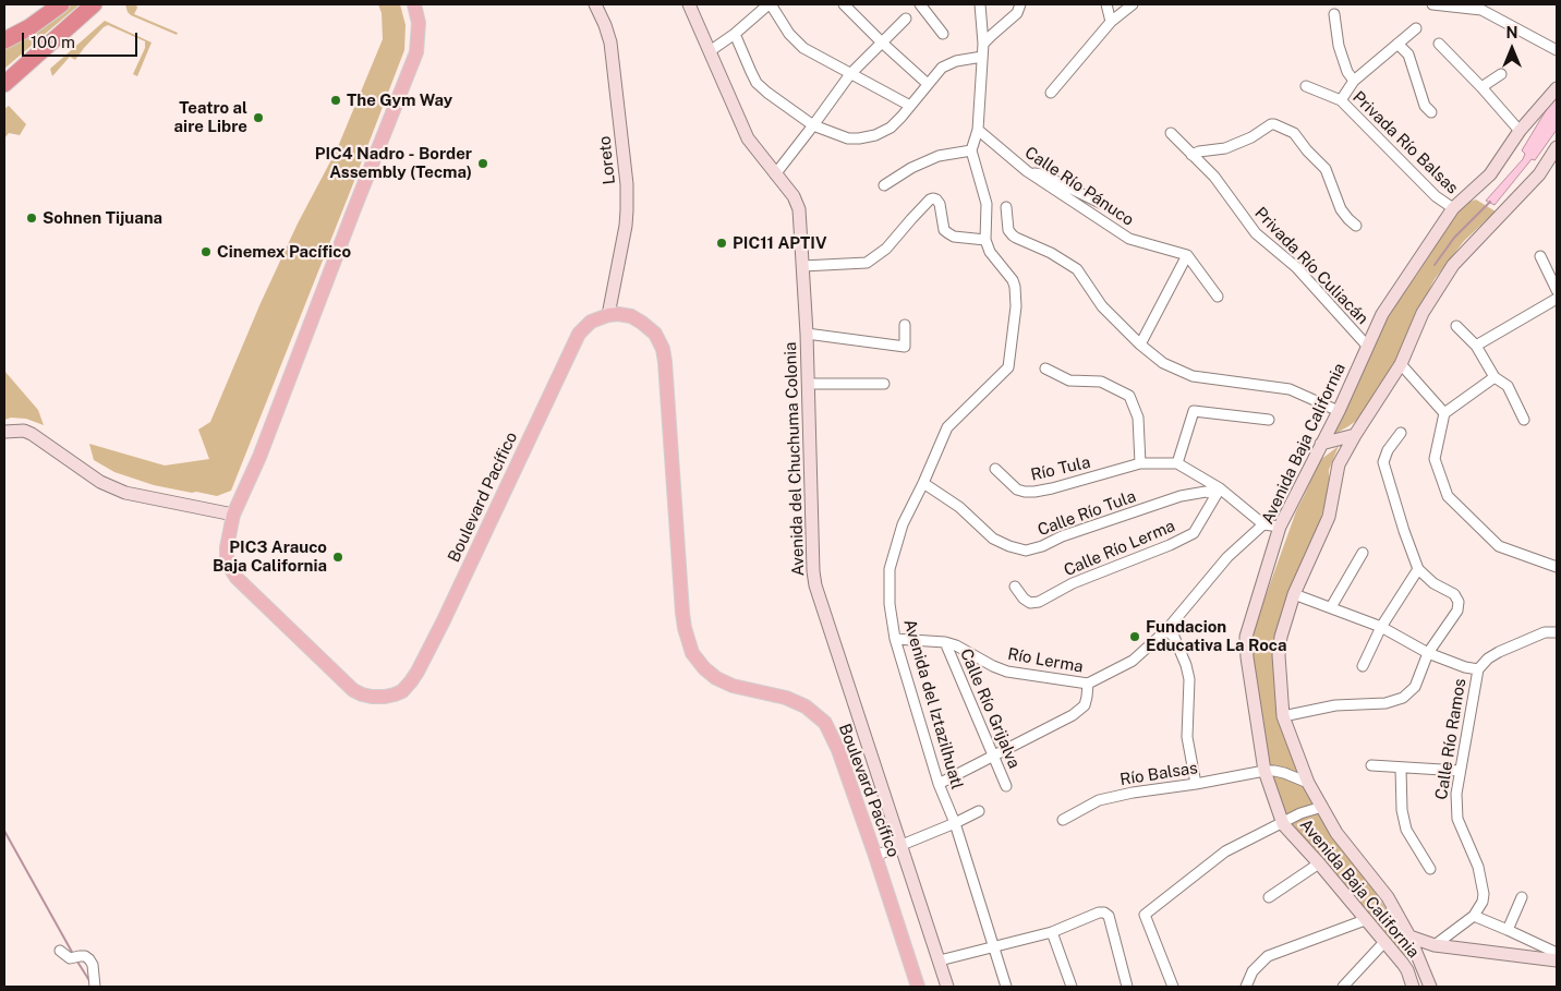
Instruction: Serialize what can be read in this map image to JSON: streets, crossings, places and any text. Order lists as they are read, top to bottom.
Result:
{
  "streets": {
    "main road": ["Boulevard Pacífico"],
    "street": [
      "Privada Río Balsas",
      "Loreto",
      "Calle Río Pánuco",
      "Privada Río Culiacán",
      "Avenida Baja California",
      "Avenida del Chuchuma Colonia",
      "Río Tula",
      "Calle Río Tula",
      "Calle Río Lerma",
      "Río Lerma",
      "Avenida del Iztazilhuatl",
      "Calle Río Grijalva",
      "Calle Río Ramos",
      "Río Balsas"
    ]
  },
  "crossings": [
    ["Privada Río Balsas", "Avenida Baja California"],
    ["Loreto", "Boulevard Pacífico"],
    ["Privada Río Culiacán", "Avenida Baja California"],
    ["Avenida Baja California", "Río Balsas"],
    ["Calle Río Tula", "Calle Río Lerma"],
    ["Calle Río Tula", "Avenida del Iztazilhuatl"],
    ["Río Lerma", "Avenida del Iztazilhuatl"],
    ["Río Lerma", "Calle Río Grijalva"]
  ],
  "places": [
    "The Gym Way",
    "Teatro al aire Libre",
    "PIC4 Nadro - Border Assembly (Tecma)",
    "Sohnen Tijuana",
    "PIC11 APTIV",
    "Cinemex Pacífico",
    "PIC3 Arauco Baja California",
    "Fundacion Educativa La Roca"
  ],
  "scale_bar": "100 m",
  "north": "top"
}
